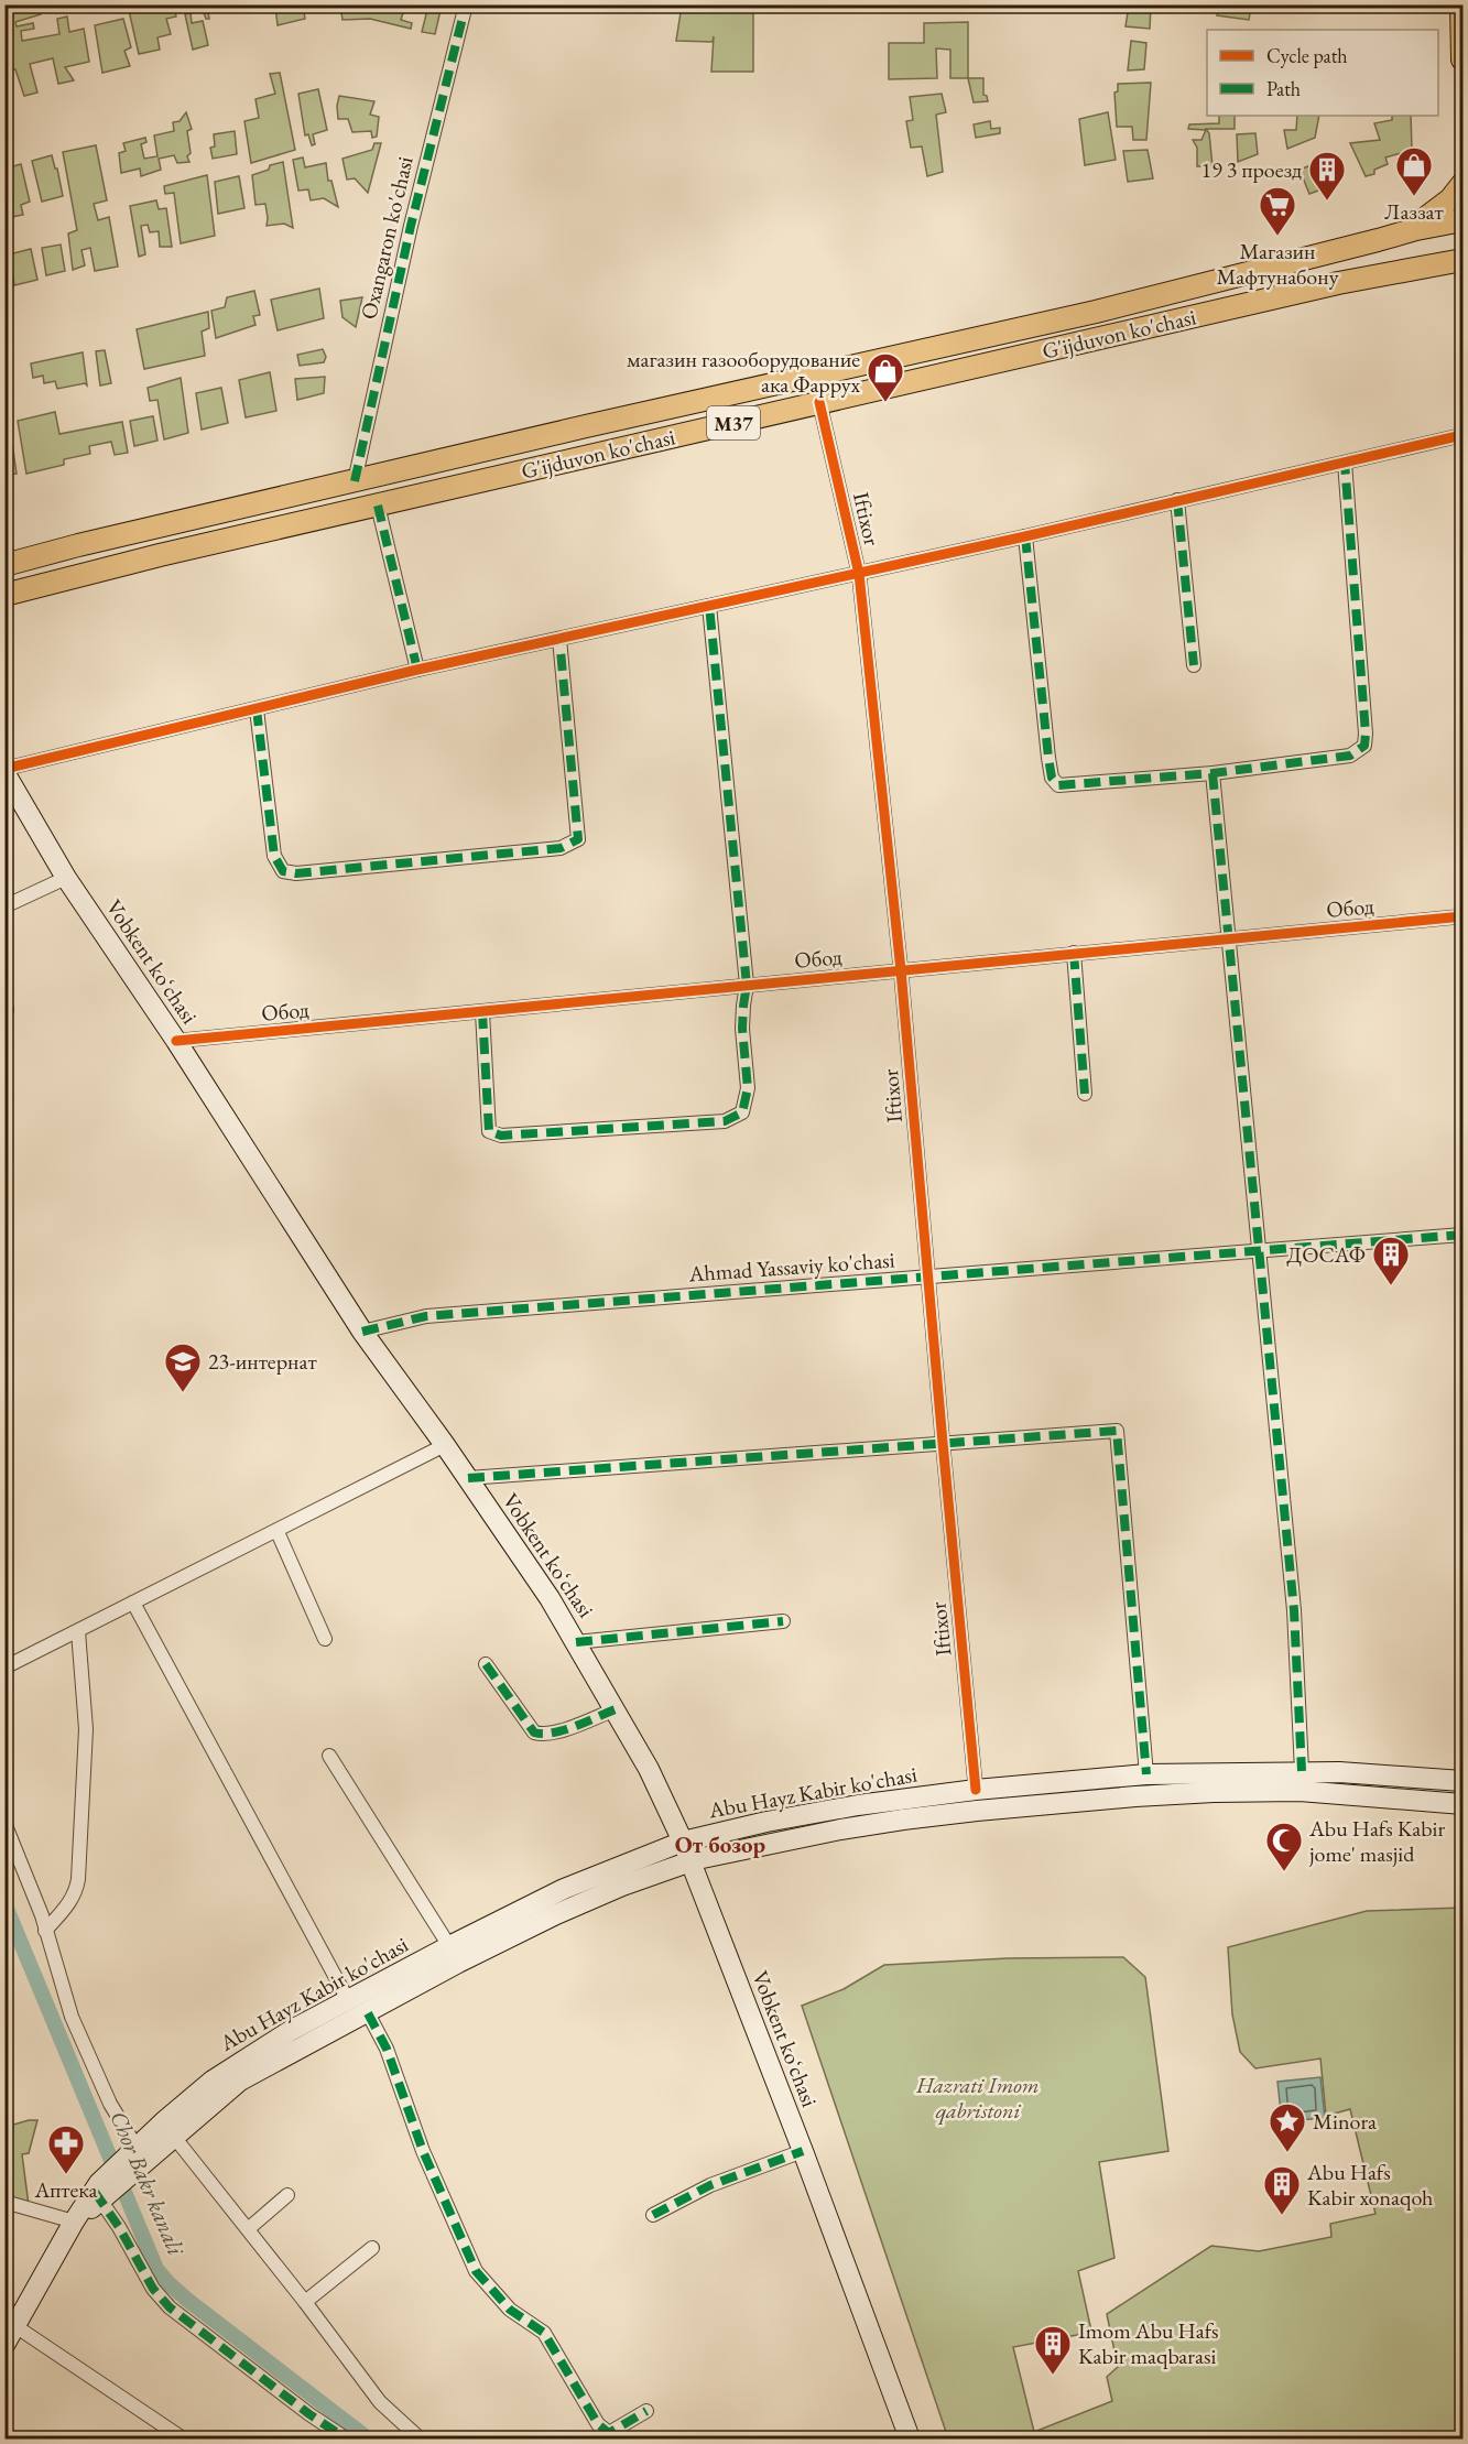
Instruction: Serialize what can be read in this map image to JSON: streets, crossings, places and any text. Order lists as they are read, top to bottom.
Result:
{
  "streets": {
    "main road": [
      "G'ijduvon ko'chasi",
      "M37",
      "Vobkent koʻchasi",
      "Abu Hayz Kabir ko'chasi"
    ],
    "street": [
      "Oxangaron ko'chasi",
      "Iftixor",
      "Обод",
      "Ahmad Yassaviy ko'chasi"
    ]
  },
  "crossings": [
    ["Oxangaron ko'chasi", "G'ijduvon ko'chasi"],
    ["G'ijduvon ko'chasi", "M37"],
    ["G'ijduvon ko'chasi", "Iftixor"],
    ["Iftixor", "Обод"],
    ["Iftixor", "Ahmad Yassaviy ko'chasi"],
    ["Iftixor", "Abu Hayz Kabir ko'chasi"],
    ["Обод", "Vobkent koʻchasi"],
    ["Vobkent koʻchasi", "Ahmad Yassaviy ko'chasi"],
    ["Vobkent koʻchasi", "Abu Hayz Kabir ko'chasi"]
  ],
  "districts": ["От бозор"],
  "water": ["Chor Bakr kanali"],
  "parks": ["Hazrati Imom qabristoni"],
  "places": {
    "shop": ["Лаззат", "магазин газооборудование ака Фаррух"],
    "building": [
      "19 3 проезд",
      "ДОСАФ",
      "Abu Hafs Kabir xonaqoh",
      "Imom Abu Hafs Kabir maqbarasi"
    ],
    "supermarket": ["Магазин Мафтунабону"],
    "school or university": ["23-интернат"],
    "mosque": ["Abu Hafs Kabir jome' masjid"],
    "place": ["Minora"],
    "pharmacy": ["Аптека"]
  },
  "legend": ["Cycle path", "Path"]
}
